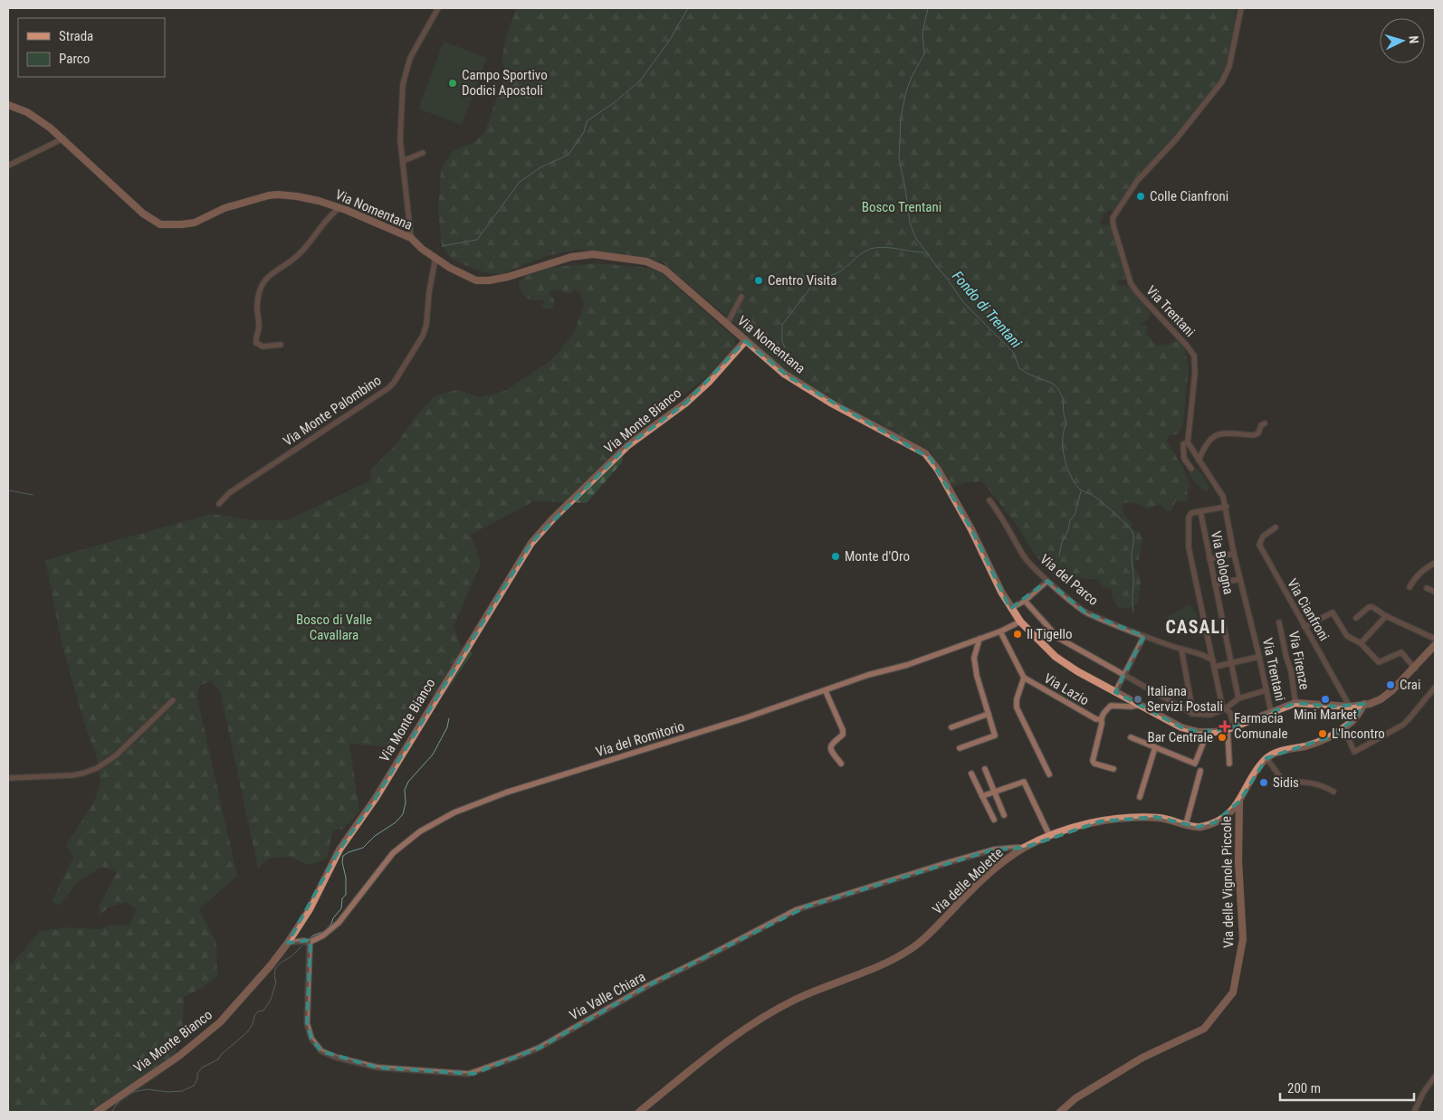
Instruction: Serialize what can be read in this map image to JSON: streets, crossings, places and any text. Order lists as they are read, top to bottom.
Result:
{
  "streets": {
    "main road": [
      "Via Nomentana",
      "Via Monte Bianco",
      "Via delle Molette",
      "Via delle Vignole Piccole"
    ],
    "street": [
      "Via Trentani",
      "Via Monte Palombino",
      "Via Bologna",
      "Via del Parco",
      "Via Cianfroni",
      "Via Firenze",
      "Via Lazio",
      "Via del Romitorio",
      "Via Valle Chiara"
    ]
  },
  "crossings": [
    ["Via Nomentana", "Via Trentani"],
    ["Via Nomentana", "Via Monte Palombino"],
    ["Via Nomentana", "Via Monte Bianco"],
    ["Via Nomentana", "Via Cianfroni"],
    ["Via Nomentana", "Via Firenze"],
    ["Via Nomentana", "Via Lazio"],
    ["Via Nomentana", "Via del Romitorio"],
    ["Via Lazio", "Via del Romitorio"],
    ["Via del Romitorio", "Via Valle Chiara"],
    ["Via delle Molette", "Via delle Vignole Piccole"],
    ["Via delle Molette", "Via Valle Chiara"]
  ],
  "districts": ["CASALI"],
  "water": ["Fondo di Trentani"],
  "parks": ["Bosco Trentani", "Bosco di Valle Cavallara"],
  "places": {
    "other": [
      "Campo Sportivo Dodici Apostoli",
      "Colle Cianfroni",
      "Centro Visita",
      "Monte d'Oro",
      "Il Tigello",
      "Crai",
      "Italiana Servizi Postali",
      "Mini Market",
      "L'Incontro",
      "Bar Centrale",
      "Sidis"
    ],
    "health": ["Farmacia Comunale"]
  },
  "legend": ["Strada", "Parco"],
  "scale_bar": "200 m",
  "north": "right"
}
